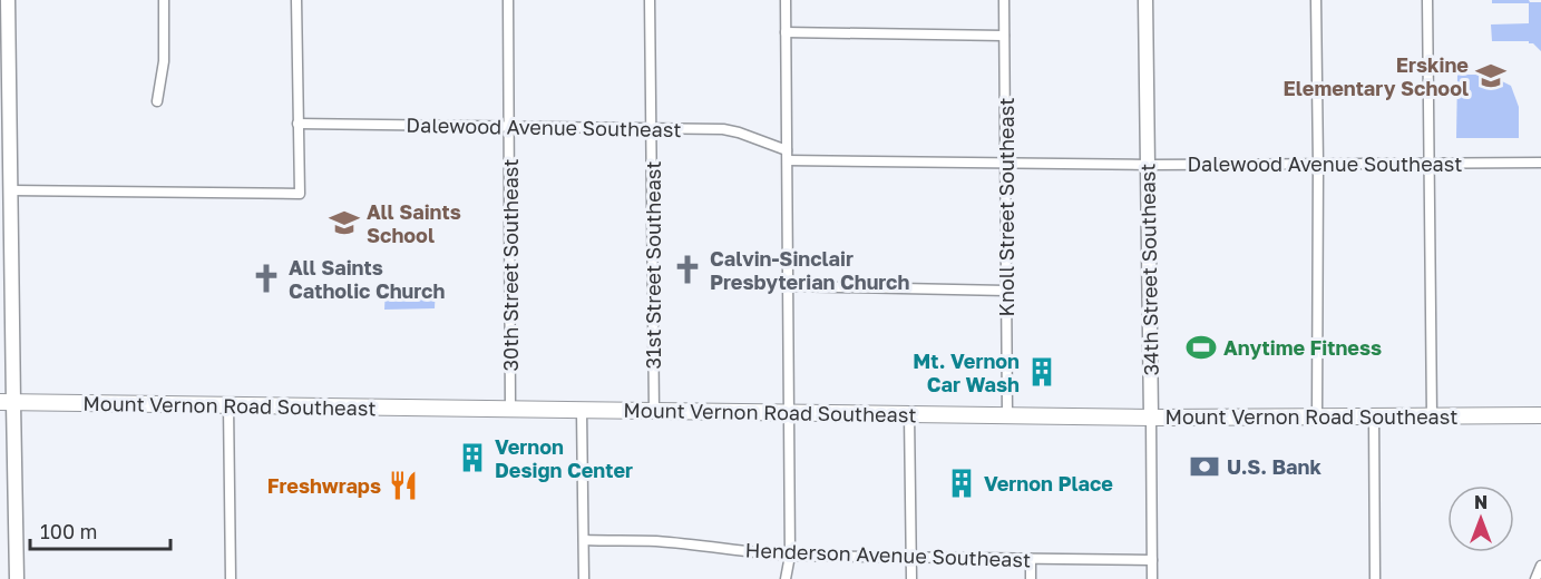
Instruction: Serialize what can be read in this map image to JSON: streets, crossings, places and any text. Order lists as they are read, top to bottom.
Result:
{
  "streets": {
    "main road": ["Mount Vernon Road Southeast"],
    "street": [
      "Dalewood Avenue Southeast",
      "Knoll Street Southeast",
      "30th Street Southeast",
      "31st Street Southeast",
      "34th Street Southeast",
      "Henderson Avenue Southeast"
    ]
  },
  "crossings": [
    ["Dalewood Avenue Southeast", "Knoll Street Southeast"],
    ["Dalewood Avenue Southeast", "30th Street Southeast"],
    ["Dalewood Avenue Southeast", "31st Street Southeast"],
    ["Dalewood Avenue Southeast", "34th Street Southeast"],
    ["Knoll Street Southeast", "Mount Vernon Road Southeast"],
    ["30th Street Southeast", "Mount Vernon Road Southeast"],
    ["31st Street Southeast", "Mount Vernon Road Southeast"],
    ["34th Street Southeast", "Mount Vernon Road Southeast"],
    ["34th Street Southeast", "Henderson Avenue Southeast"]
  ],
  "places": {
    "school or university": ["Erskine Elementary School", "All Saints School"],
    "church": ["Calvin-Sinclair Presbyterian Church", "All Saints Catholic Church"],
    "sports": ["Anytime Fitness"],
    "building": ["Mt. Vernon Car Wash", "Vernon Design Center", "Vernon Place"],
    "bank": ["U.S. Bank"],
    "restaurant": ["Freshwraps"]
  },
  "scale_bar": "100 m",
  "north": "top"
}
